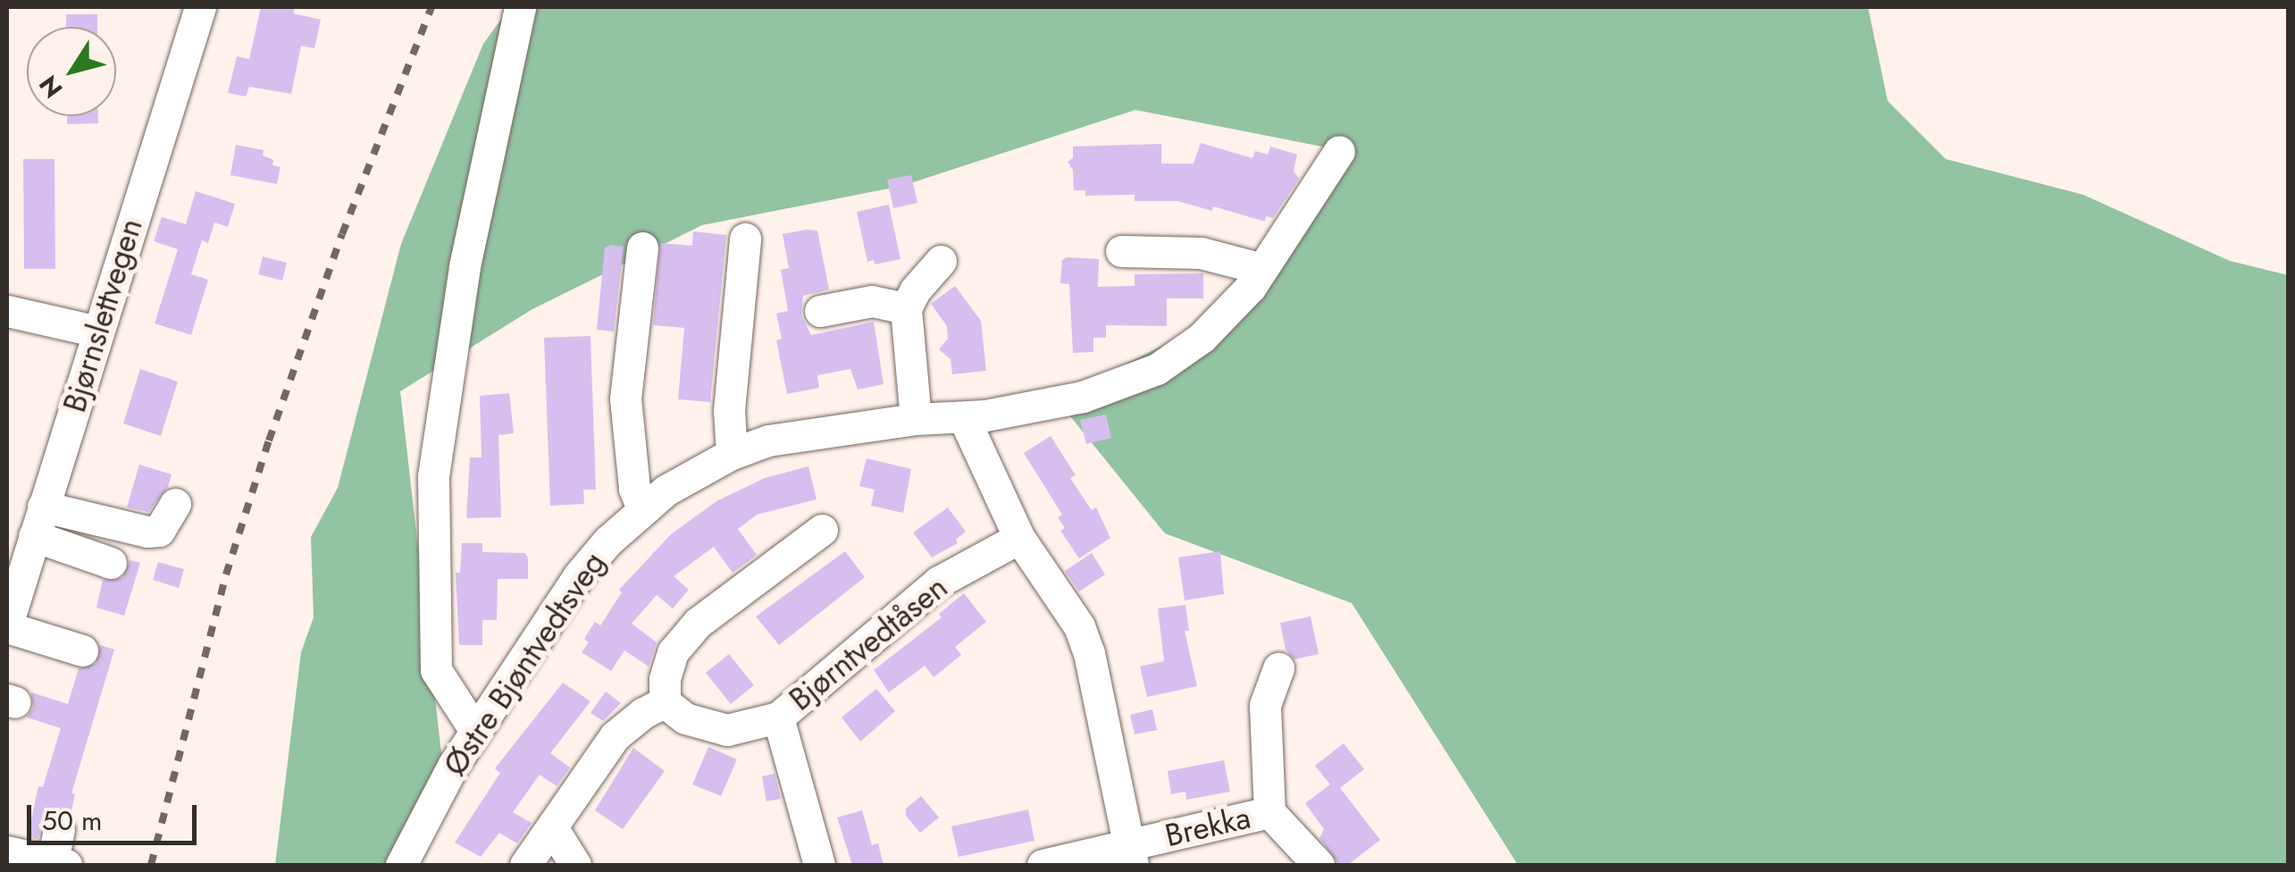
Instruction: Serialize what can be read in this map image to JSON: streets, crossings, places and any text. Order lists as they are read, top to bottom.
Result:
{
  "streets": {
    "street": [
      "Bjørnslettvegen",
      "Bjørntvedtåsen",
      "Østre Bjøntvedtsveg",
      "Brekka"
    ]
  },
  "scale_bar": "50 m",
  "north": "bottom left"
}
